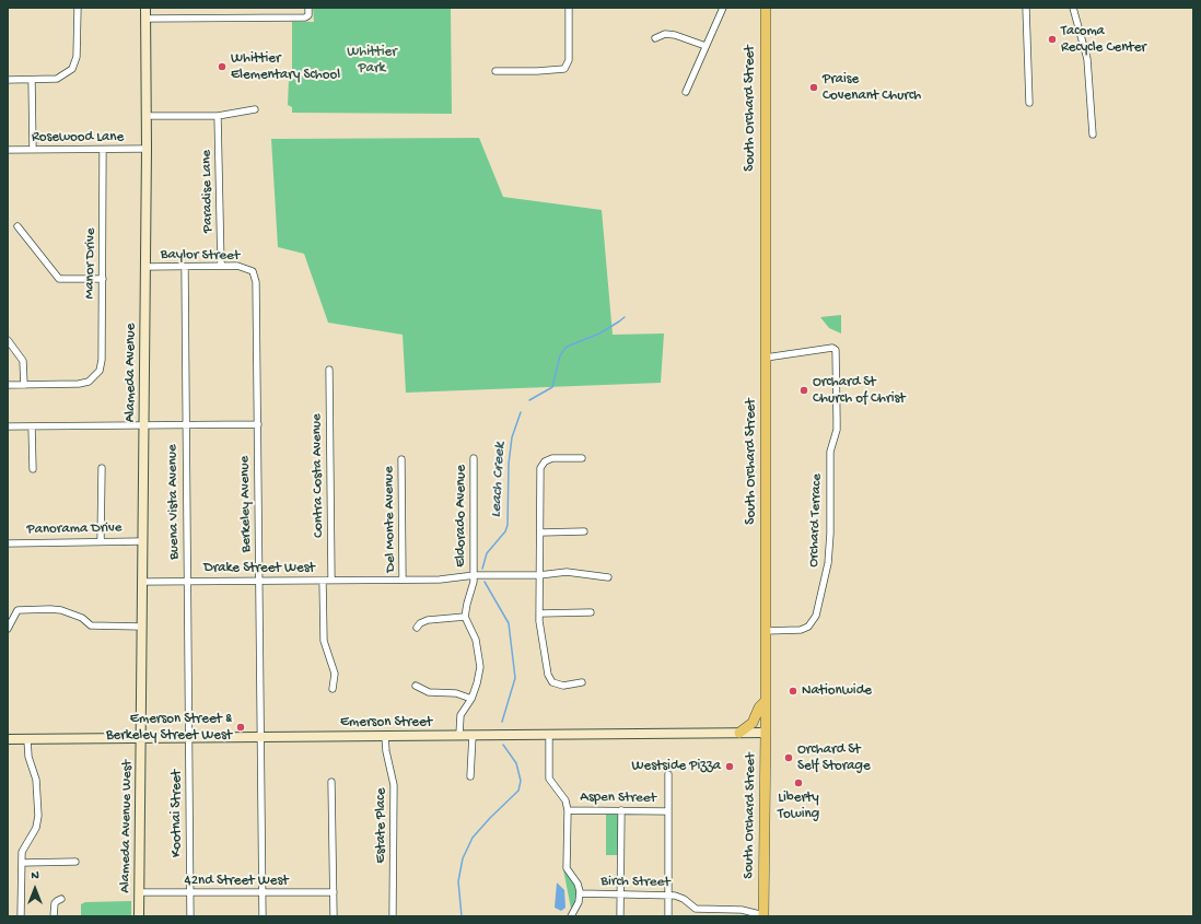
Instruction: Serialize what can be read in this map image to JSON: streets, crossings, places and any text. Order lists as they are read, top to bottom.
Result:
{
  "streets": {
    "main road": ["South Orchard Street"],
    "street": [
      "Rosewood Lane",
      "Paradise Lane",
      "Baylor Street",
      "Manor Drive",
      "Alameda Avenue",
      "Contra Costa Avenue",
      "Buena Vista Avenue",
      "Berkeley Avenue",
      "Eldorado Avenue",
      "Del Monte Avenue",
      "Orchard Terrace",
      "Panorama Drive",
      "Drake Street West",
      "Emerson Street",
      "Aspen Street",
      "Kootnai Street",
      "Estate Place",
      "Alameda Avenue West",
      "42nd Street West",
      "Birch Street"
    ]
  },
  "crossings": [
    ["South Orchard Street", "Orchard Terrace"],
    ["South Orchard Street", "Emerson Street"],
    ["South Orchard Street", "Birch Street"],
    ["Rosewood Lane", "Manor Drive"],
    ["Rosewood Lane", "Alameda Avenue"],
    ["Paradise Lane", "Baylor Street"],
    ["Baylor Street", "Alameda Avenue"],
    ["Baylor Street", "Buena Vista Avenue"],
    ["Baylor Street", "Berkeley Avenue"],
    ["Alameda Avenue", "Panorama Drive"],
    ["Alameda Avenue", "Drake Street West"],
    ["Alameda Avenue", "Emerson Street"],
    ["Alameda Avenue", "Alameda Avenue West"],
    ["Contra Costa Avenue", "Drake Street West"],
    ["Buena Vista Avenue", "Drake Street West"],
    ["Buena Vista Avenue", "Emerson Street"],
    ["Buena Vista Avenue", "Kootnai Street"],
    ["Berkeley Avenue", "Drake Street West"],
    ["Berkeley Avenue", "Emerson Street"],
    ["Berkeley Avenue", "42nd Street West"],
    ["Eldorado Avenue", "Drake Street West"],
    ["Del Monte Avenue", "Drake Street West"],
    ["Emerson Street", "Kootnai Street"],
    ["Emerson Street", "Estate Place"],
    ["Emerson Street", "Alameda Avenue West"],
    ["Kootnai Street", "42nd Street West"],
    ["Alameda Avenue West", "42nd Street West"]
  ],
  "water": ["Leach Creek"],
  "parks": ["Whittier Park"],
  "places": [
    "Tacoma Recycle Center",
    "Whittier Elementary School",
    "Praise Covenant Church",
    "Orchard St Church of Christ",
    "Nationwide",
    "Emerson Street & Berkeley Street West",
    "Orchard St Self Storage",
    "Westside Pizza",
    "Liberty Towing"
  ],
  "north": "top"
}
